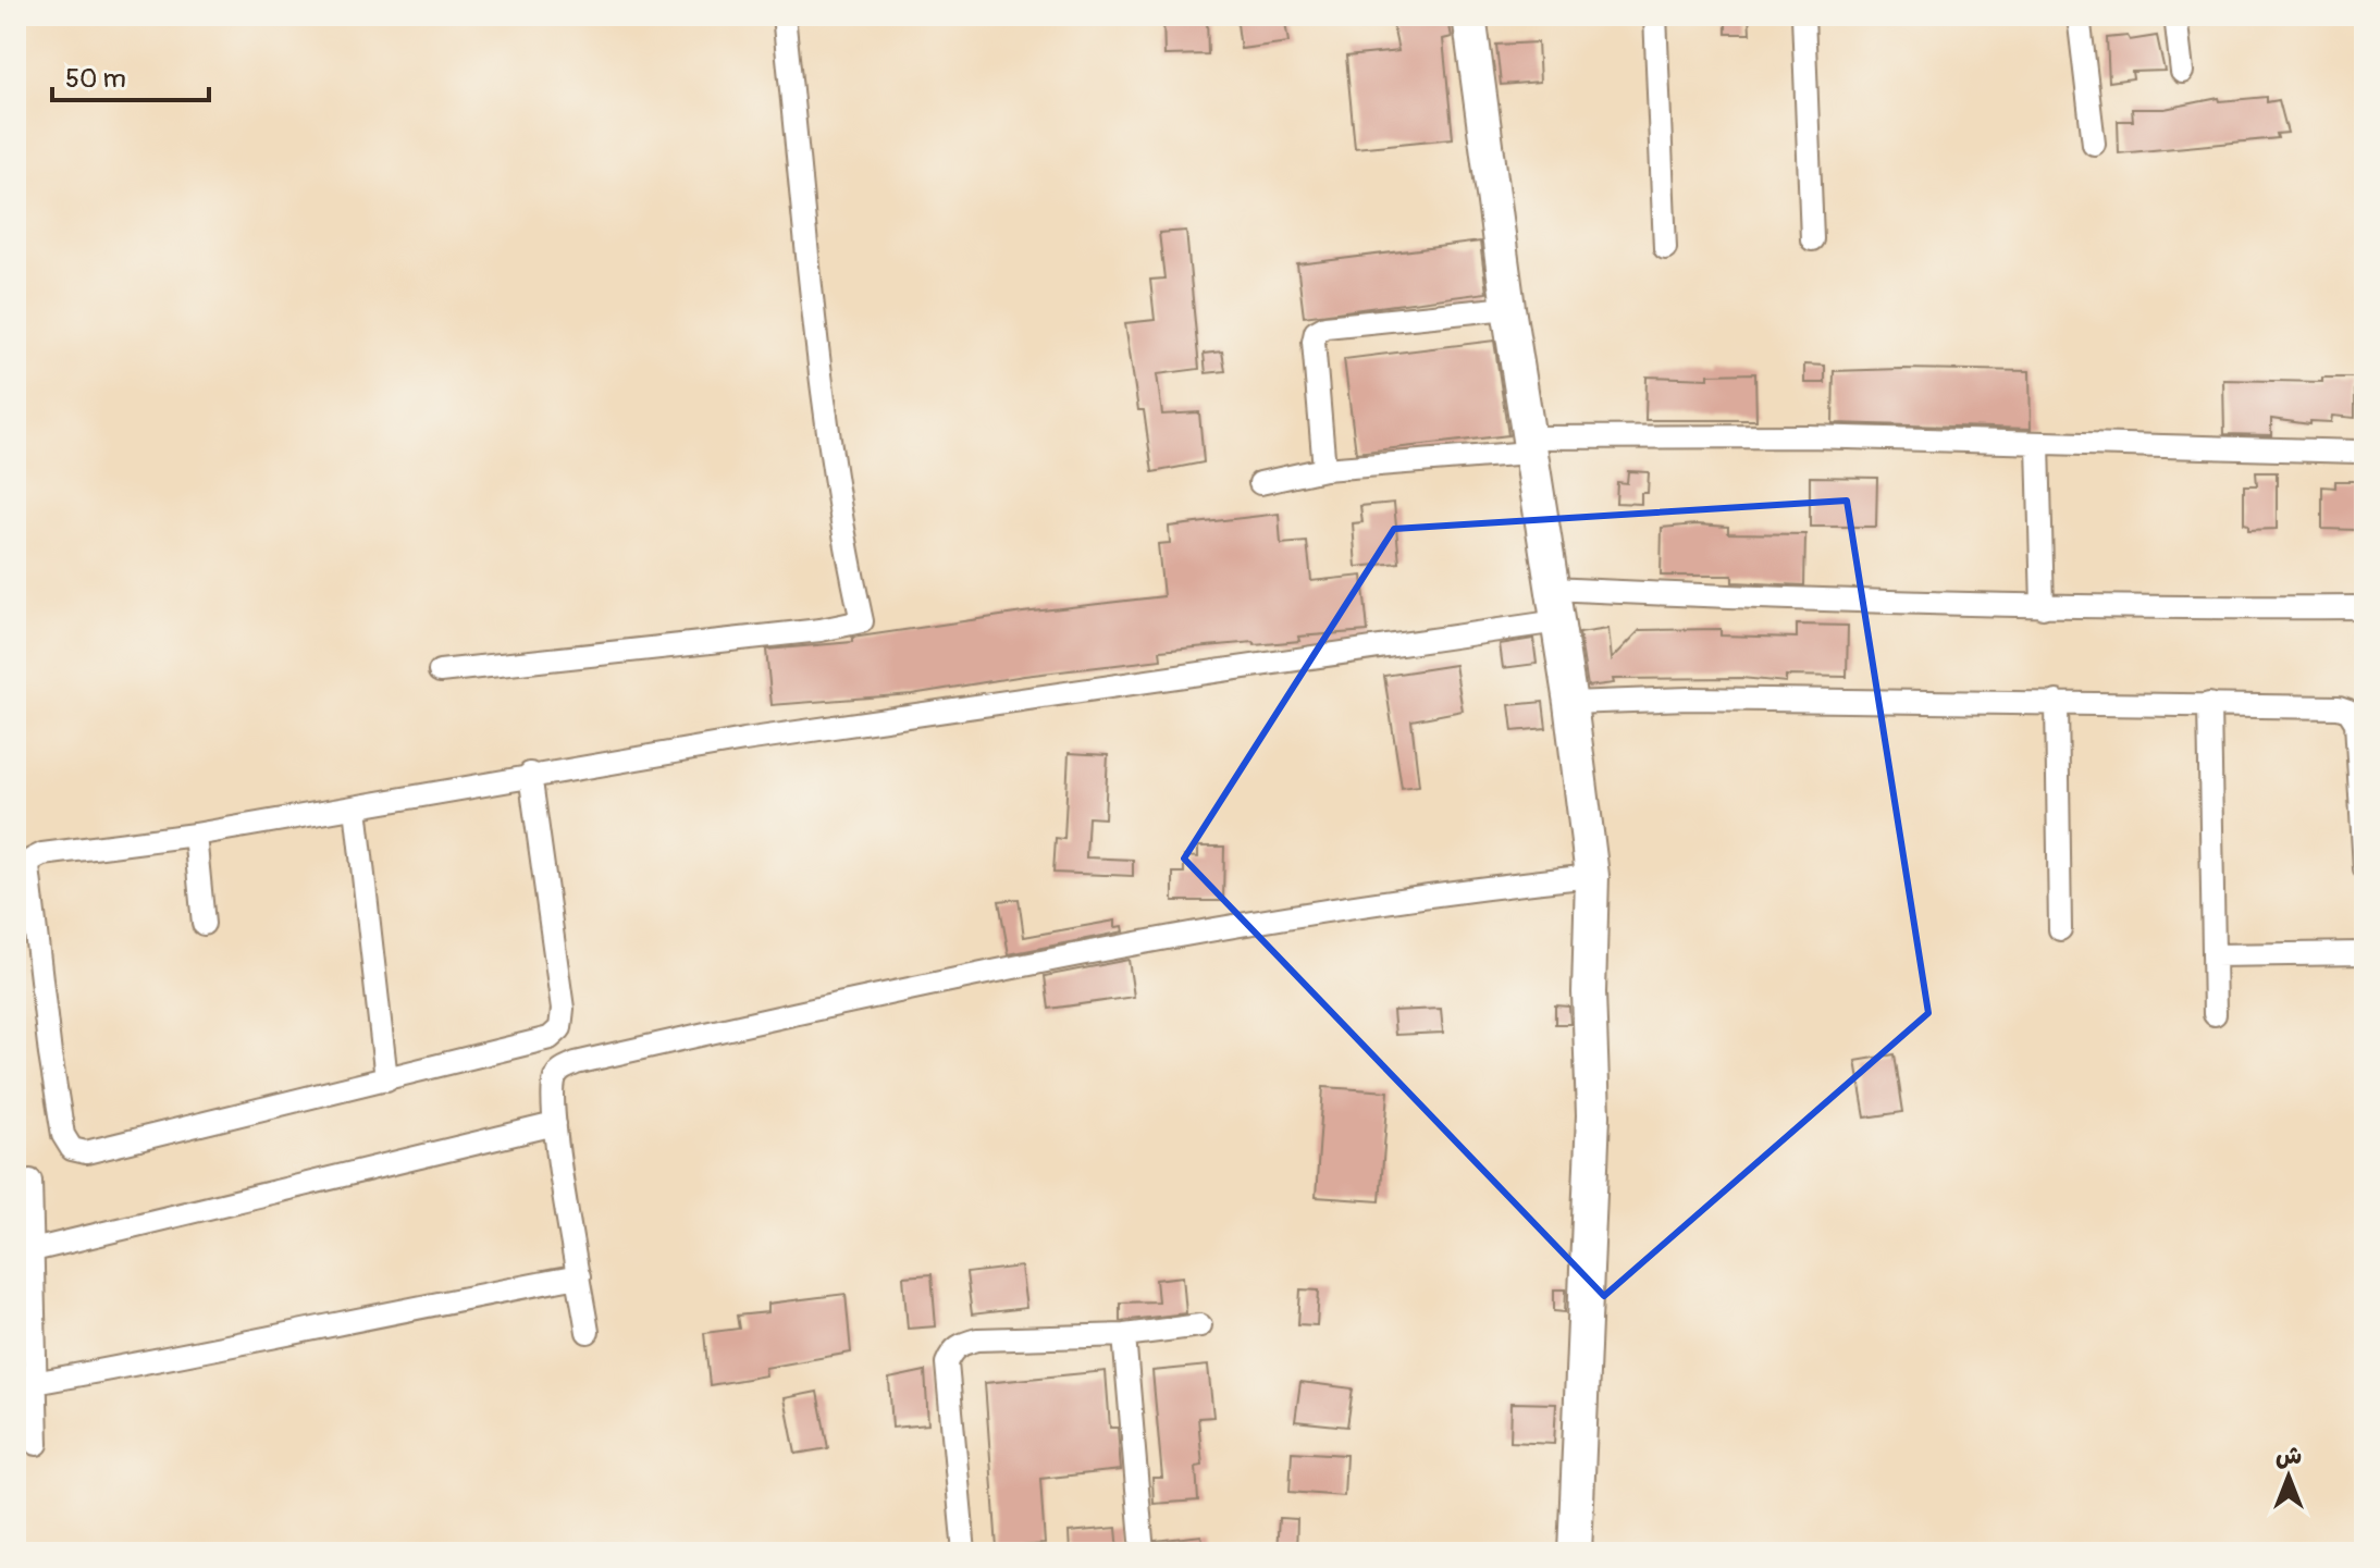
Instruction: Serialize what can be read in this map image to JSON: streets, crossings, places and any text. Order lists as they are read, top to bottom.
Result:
{
  "scale_bar": "50 m",
  "north": "top"
}
